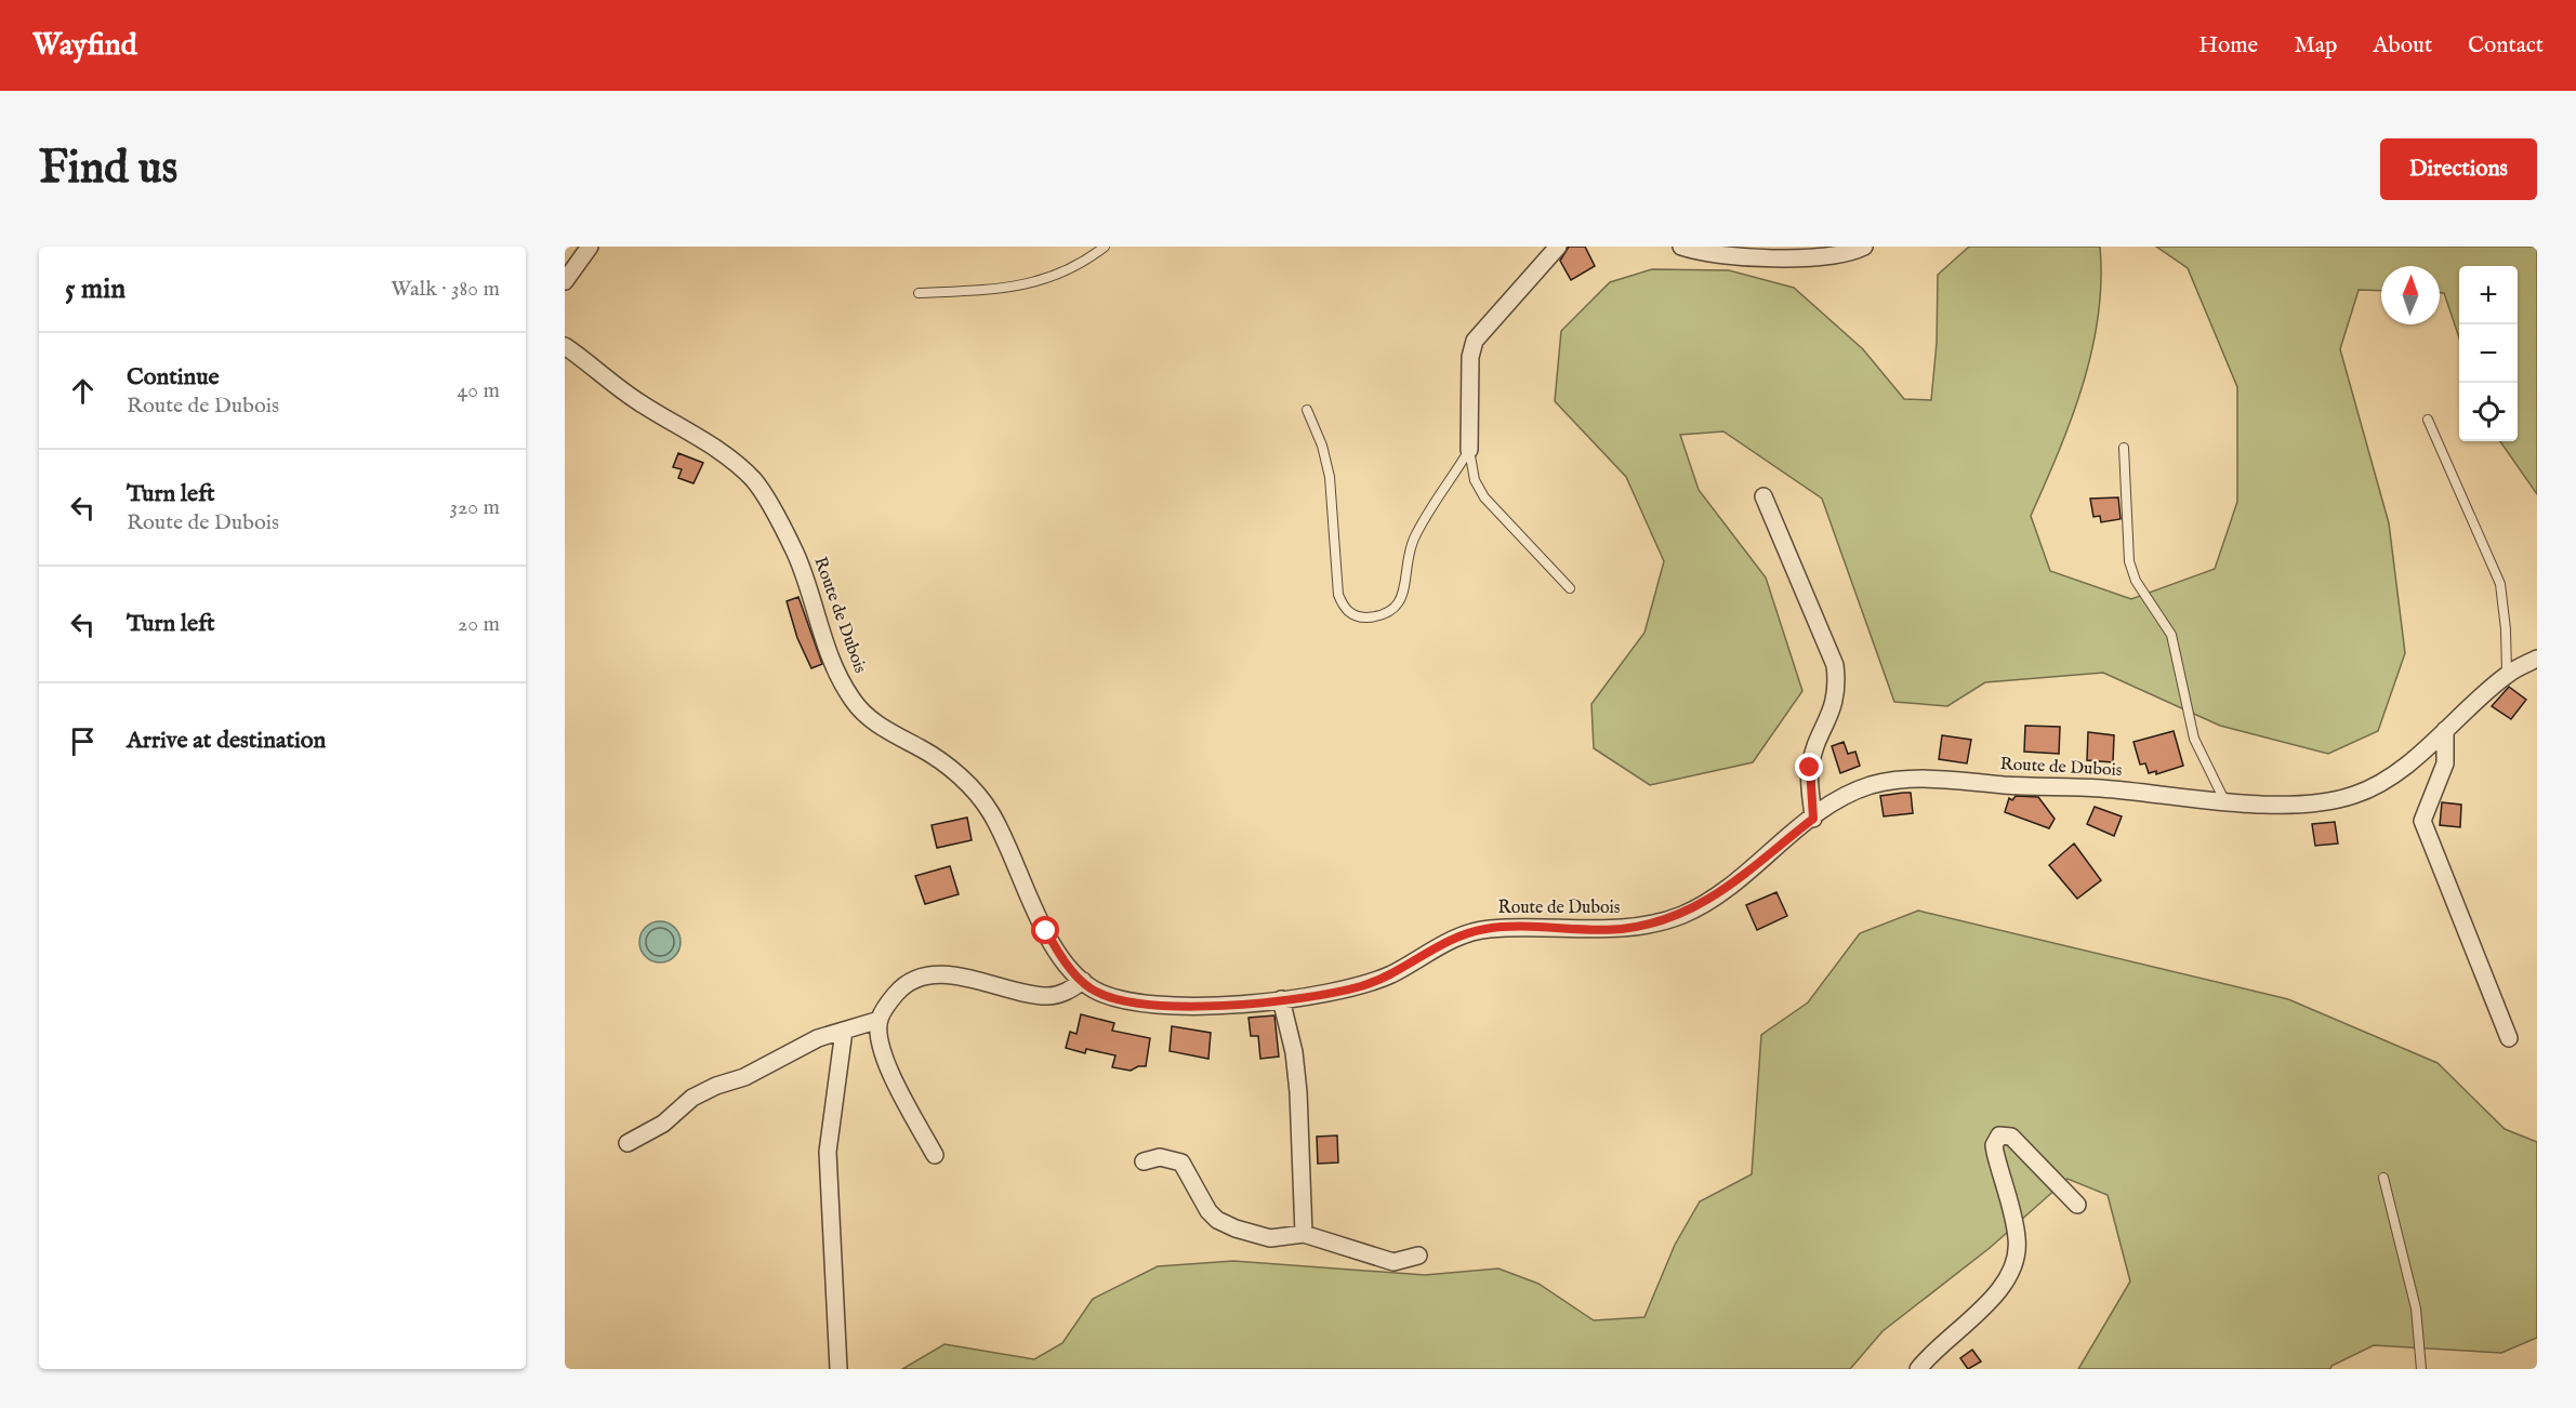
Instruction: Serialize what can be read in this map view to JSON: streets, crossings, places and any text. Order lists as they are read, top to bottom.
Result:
{
  "streets": {
    "street": ["Route de Dubois"]
  },
  "north": "top",
  "page": {
    "header": "Wayfind",
    "nav": [
      "Home",
      "Map",
      "About",
      "Contact"
    ],
    "buttons": "Directions",
    "title": "Find us",
    "heading": ["5 min", "Walk · 380 m"],
    "map_buttons": ["+", "−"],
    "list": [
      ["Continue", "Route de Dubois", "40 m"],
      ["Turn left", "Route de Dubois", "320 m"],
      ["Turn left", "20 m"],
      "Arrive at destination"
    ]
  }
}
